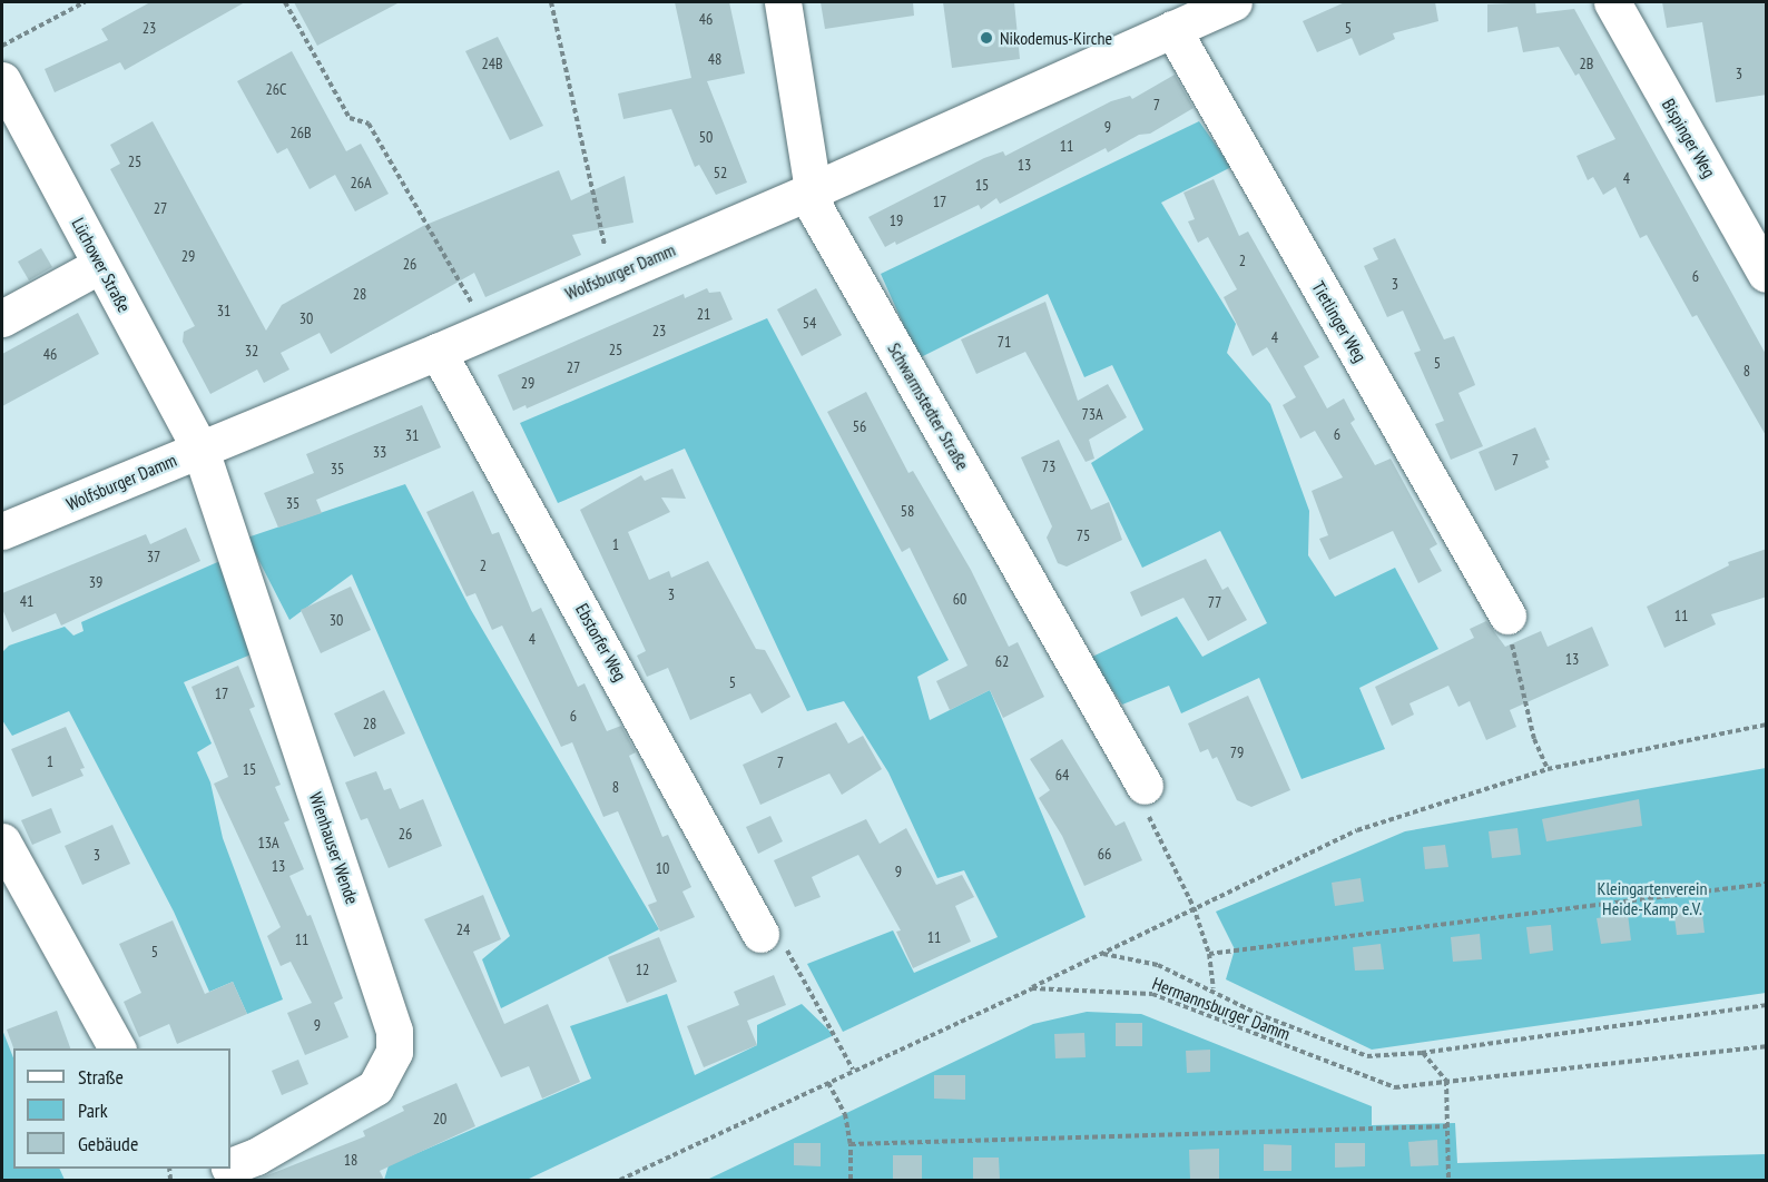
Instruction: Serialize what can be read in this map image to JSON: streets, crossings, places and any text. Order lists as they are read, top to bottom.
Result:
{
  "streets": {
    "street": [
      "Bispinger Weg",
      "Lüchower Straße",
      "Wolfsburger Damm",
      "Tietlinger Weg",
      "Schwarmstedter Straße",
      "Ebstorfer Weg",
      "Wienhauser Wende"
    ],
    "path": ["Hermannsburger Damm"]
  },
  "crossings": [
    ["Lüchower Straße", "Wolfsburger Damm"],
    ["Lüchower Straße", "Wienhauser Wende"],
    ["Wolfsburger Damm", "Tietlinger Weg"],
    ["Wolfsburger Damm", "Schwarmstedter Straße"],
    ["Wolfsburger Damm", "Ebstorfer Weg"],
    ["Wolfsburger Damm", "Wienhauser Wende"]
  ],
  "parks": ["Kleingartenverein Heide-Kamp e.V."],
  "places": ["Nikodemus-Kirche"],
  "house_numbers": [
    "46",
    "23",
    "5",
    "48",
    "24B",
    "2B",
    "3",
    "26C",
    "7",
    "9",
    "26B",
    "50",
    "11",
    "25",
    "13",
    "52",
    "4",
    "26A",
    "15",
    "17",
    "27",
    "19",
    "29",
    "2",
    "26",
    "6",
    "3",
    "28",
    "31",
    "21",
    "30",
    "54",
    "23",
    "4",
    "71",
    "25",
    "32",
    "46",
    "5",
    "27",
    "8",
    "29",
    "73A",
    "56",
    "6",
    "31",
    "33",
    "7",
    "73",
    "35",
    "35",
    "58",
    "75",
    "1",
    "37",
    "2",
    "39",
    "3",
    "60",
    "41",
    "77",
    "11",
    "30",
    "4",
    "13",
    "62",
    "5",
    "17",
    "6",
    "28",
    "79",
    "1",
    "7",
    "15",
    "64",
    "8",
    "26",
    "13A",
    "66",
    "3",
    "13",
    "10",
    "9",
    "24",
    "11",
    "11",
    "5",
    "12",
    "9",
    "20",
    "18"
  ],
  "legend": ["Straße", "Park", "Gebäude"]
}
